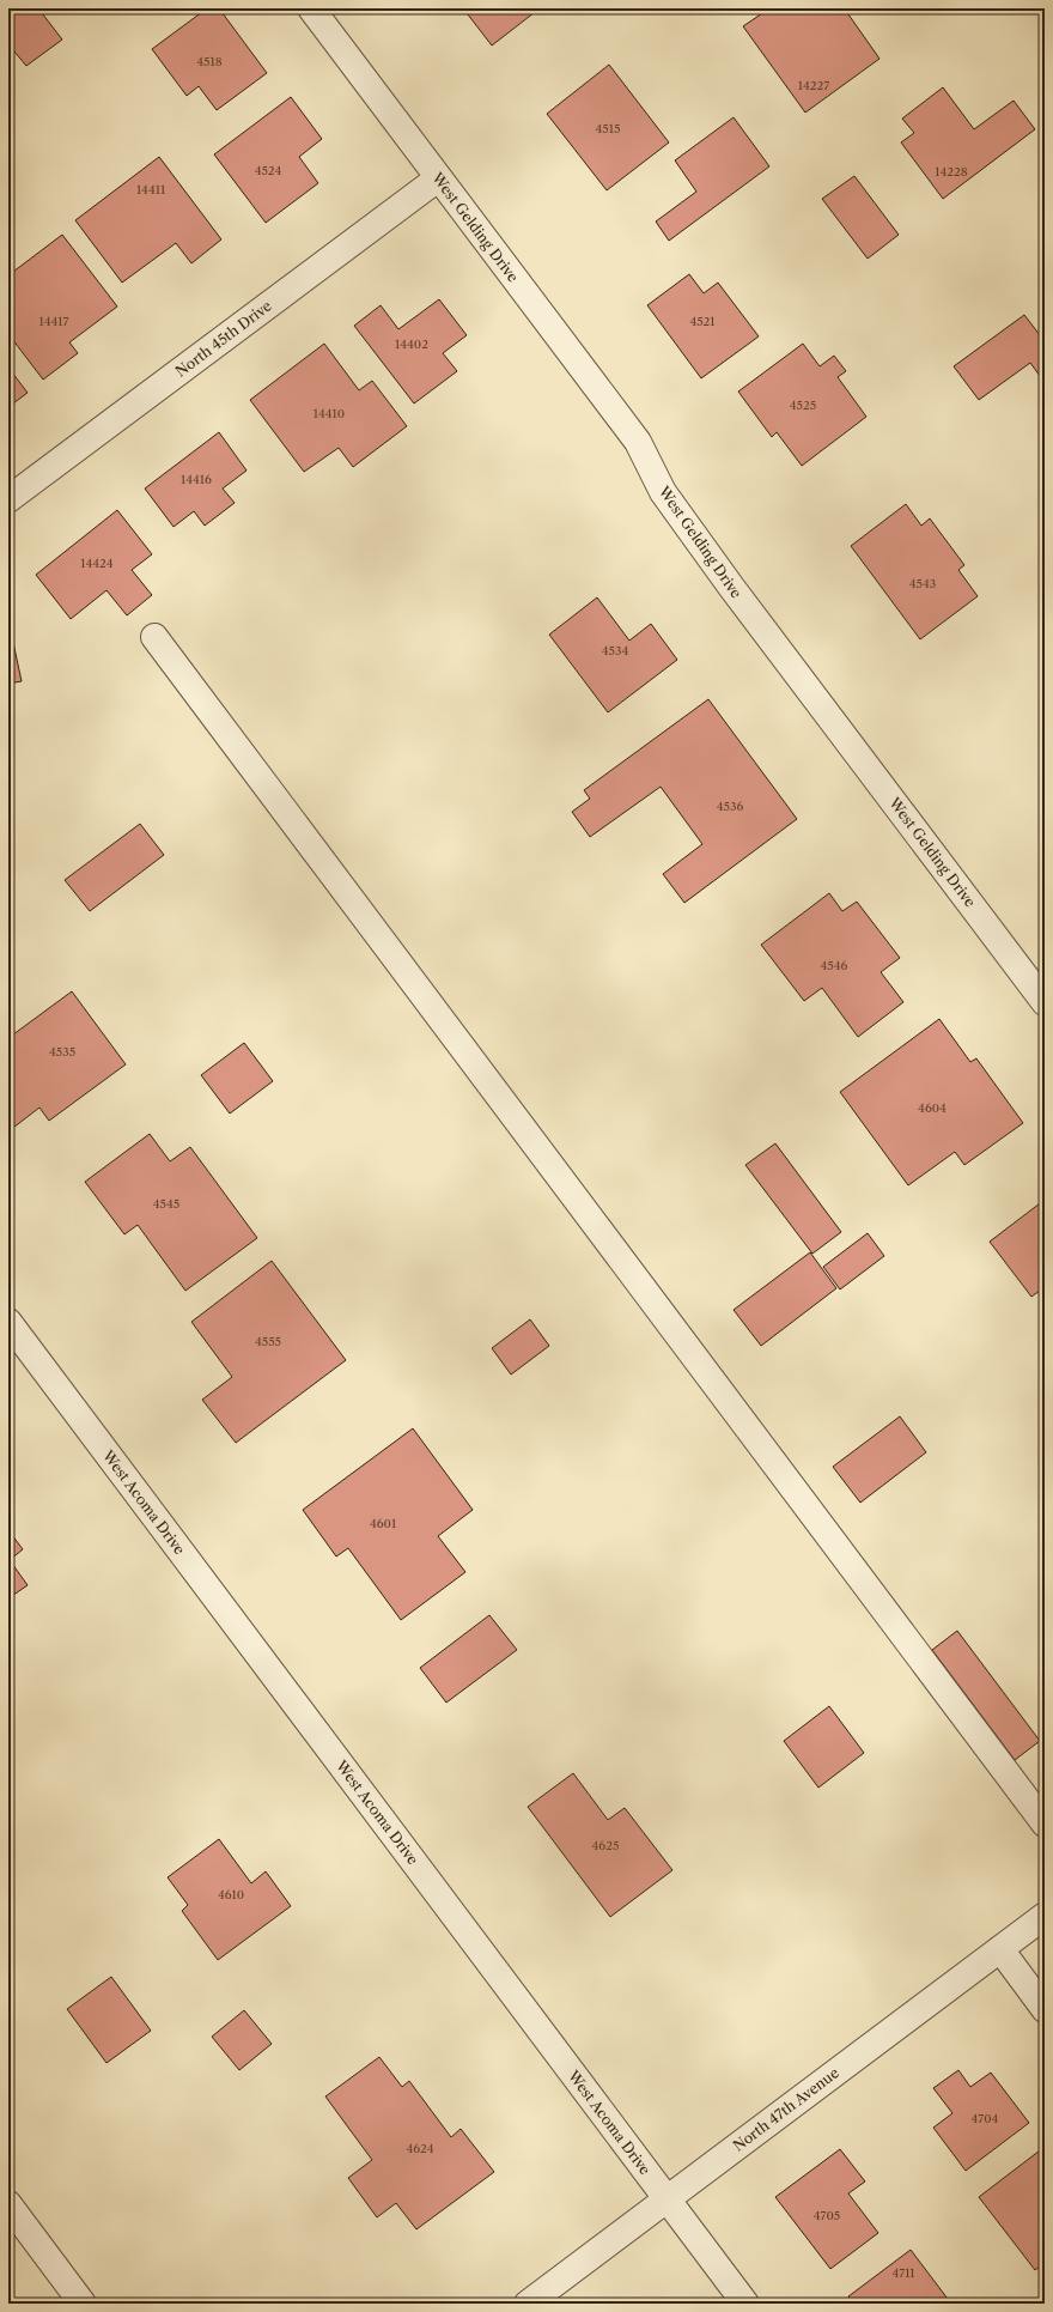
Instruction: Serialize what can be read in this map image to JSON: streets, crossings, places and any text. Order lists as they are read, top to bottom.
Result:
{
  "streets": {
    "street": [
      "West Gelding Drive",
      "North 45th Drive",
      "West Acoma Drive",
      "North 47th Avenue"
    ]
  },
  "crossings": [
    ["West Gelding Drive", "North 45th Drive"],
    ["West Acoma Drive", "North 47th Avenue"]
  ],
  "house_numbers": [
    "4518",
    "14227",
    "4515",
    "4524",
    "14228",
    "14411",
    "14417",
    "4521",
    "14402",
    "4525",
    "14410",
    "14416",
    "14424",
    "4543",
    "4534",
    "4536",
    "4546",
    "4535",
    "4604",
    "4545",
    "4555",
    "4601",
    "4625",
    "4610",
    "4704",
    "4624",
    "4705",
    "4711"
  ]
}
